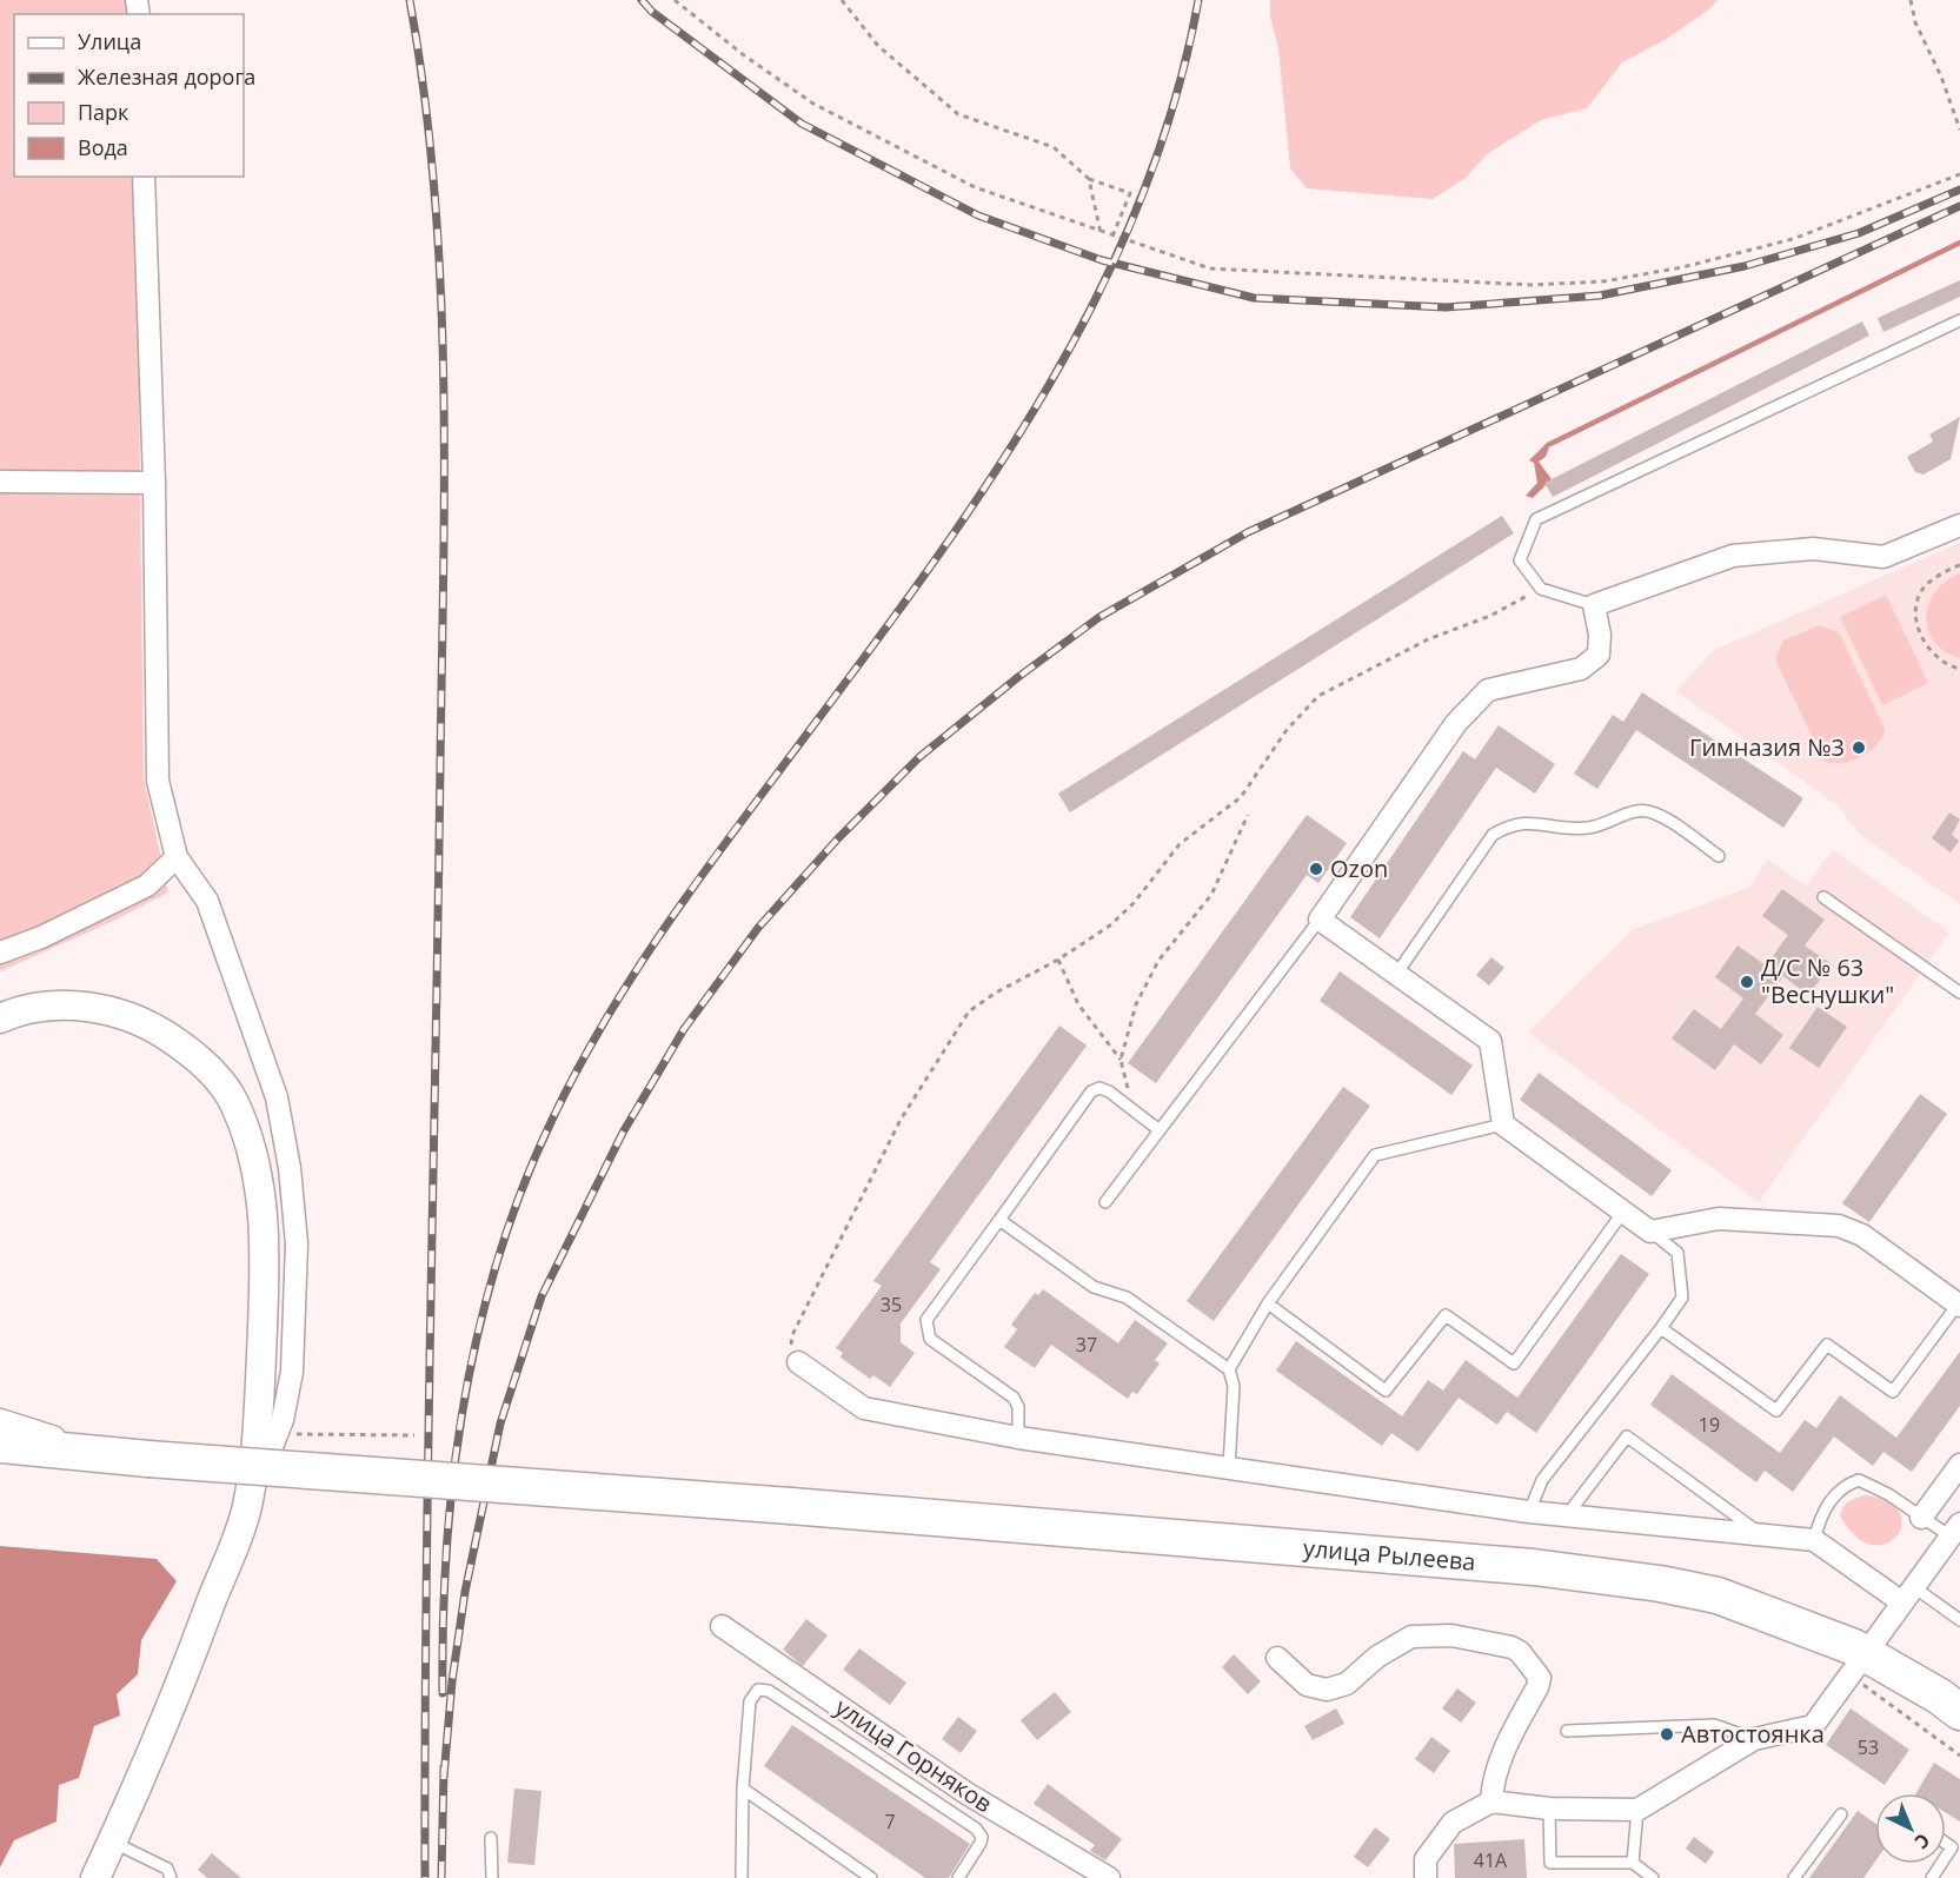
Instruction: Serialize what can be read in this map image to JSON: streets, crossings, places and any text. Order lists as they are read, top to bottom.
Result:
{
  "streets": {
    "main road": ["улица Рылеева"],
    "street": ["улица Горняков"]
  },
  "places": [
    "Гимназия №3",
    "Ozon",
    "Д/С № 63 \"Веснушки\"",
    "Автостоянка"
  ],
  "house_numbers": [
    "35",
    "37",
    "19",
    "53",
    "7",
    "41А"
  ],
  "legend": [
    "Улица",
    "Железная дорога",
    "Парк",
    "Вода"
  ],
  "north": "bottom right"
}
